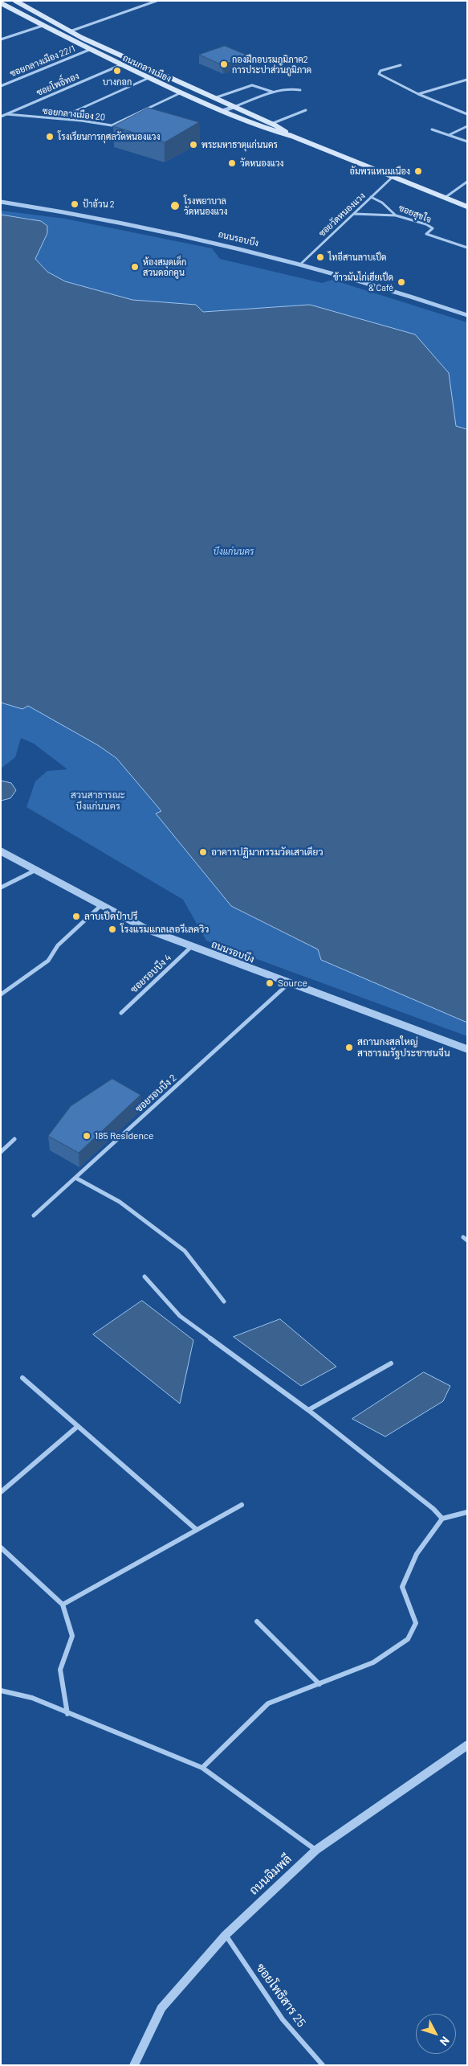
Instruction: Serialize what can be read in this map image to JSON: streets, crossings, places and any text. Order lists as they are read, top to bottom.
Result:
{
  "streets": {
    "main road": ["ถนนกลางเมือง"],
    "street": [
      "ซอยกลางเมือง 22/1",
      "ซอยโพธิ์ทอง",
      "ซอยกลางเมือง 20",
      "ซอยสุขใจ",
      "ซอยวัดหนองแวง",
      "ถนนรอบบึง",
      "ซอยรอบบึง 4",
      "ซอยรอบบึง 2",
      "ถนนฉิมพลี",
      "ซอยโพธิสาร 25"
    ]
  },
  "crossings": [
    ["ซอยกลางเมือง 22/1", "ถนนกลางเมือง"],
    ["ถนนกลางเมือง", "ซอยโพธิ์ทอง"],
    ["ถนนกลางเมือง", "ซอยกลางเมือง 20"],
    ["ถนนกลางเมือง", "ซอยวัดหนองแวง"],
    ["ซอยโพธิ์ทอง", "ซอยกลางเมือง 20"],
    ["ซอยสุขใจ", "ซอยวัดหนองแวง"],
    ["ซอยวัดหนองแวง", "ถนนรอบบึง"],
    ["ถนนรอบบึง", "ซอยรอบบึง 4"],
    ["ถนนรอบบึง", "ซอยรอบบึง 2"],
    ["ถนนฉิมพลี", "ซอยโพธิสาร 25"]
  ],
  "water": ["บึงแก่นนคร"],
  "parks": ["สวนสาธารณะ บึงแก่นนคร"],
  "places": [
    "กองฝึกอบรมภูมิภาค2 การประปาส่วนภูมิภาค",
    "บางกอก",
    "โรงเรียนการกุศลวัดหนองแวง",
    "พระมหาธาตุแก่นนคร",
    "วัดหนองแวง",
    "อัมพรแหนมเนือง",
    "ป้าอ้วน 2",
    "โรงพยาบาล วัดหนองแวง",
    "ไทอีสานลาบเป็ด",
    "ห้องสมุดเด็ก สวนดอกคูน",
    "ข้าวมันไก่เฮียเป็ด & Café",
    "อาคารปฏิมากรรมวัดเสาเดียว",
    "ลาบเป็ดป๋าปรี",
    "โรงแรมแกลเลอรีเลควิว",
    "Source",
    "สถานกงสุลใหญ่ สาธารณรัฐประชาชนจีน",
    "185 Residence"
  ],
  "north": "bottom right"
}
